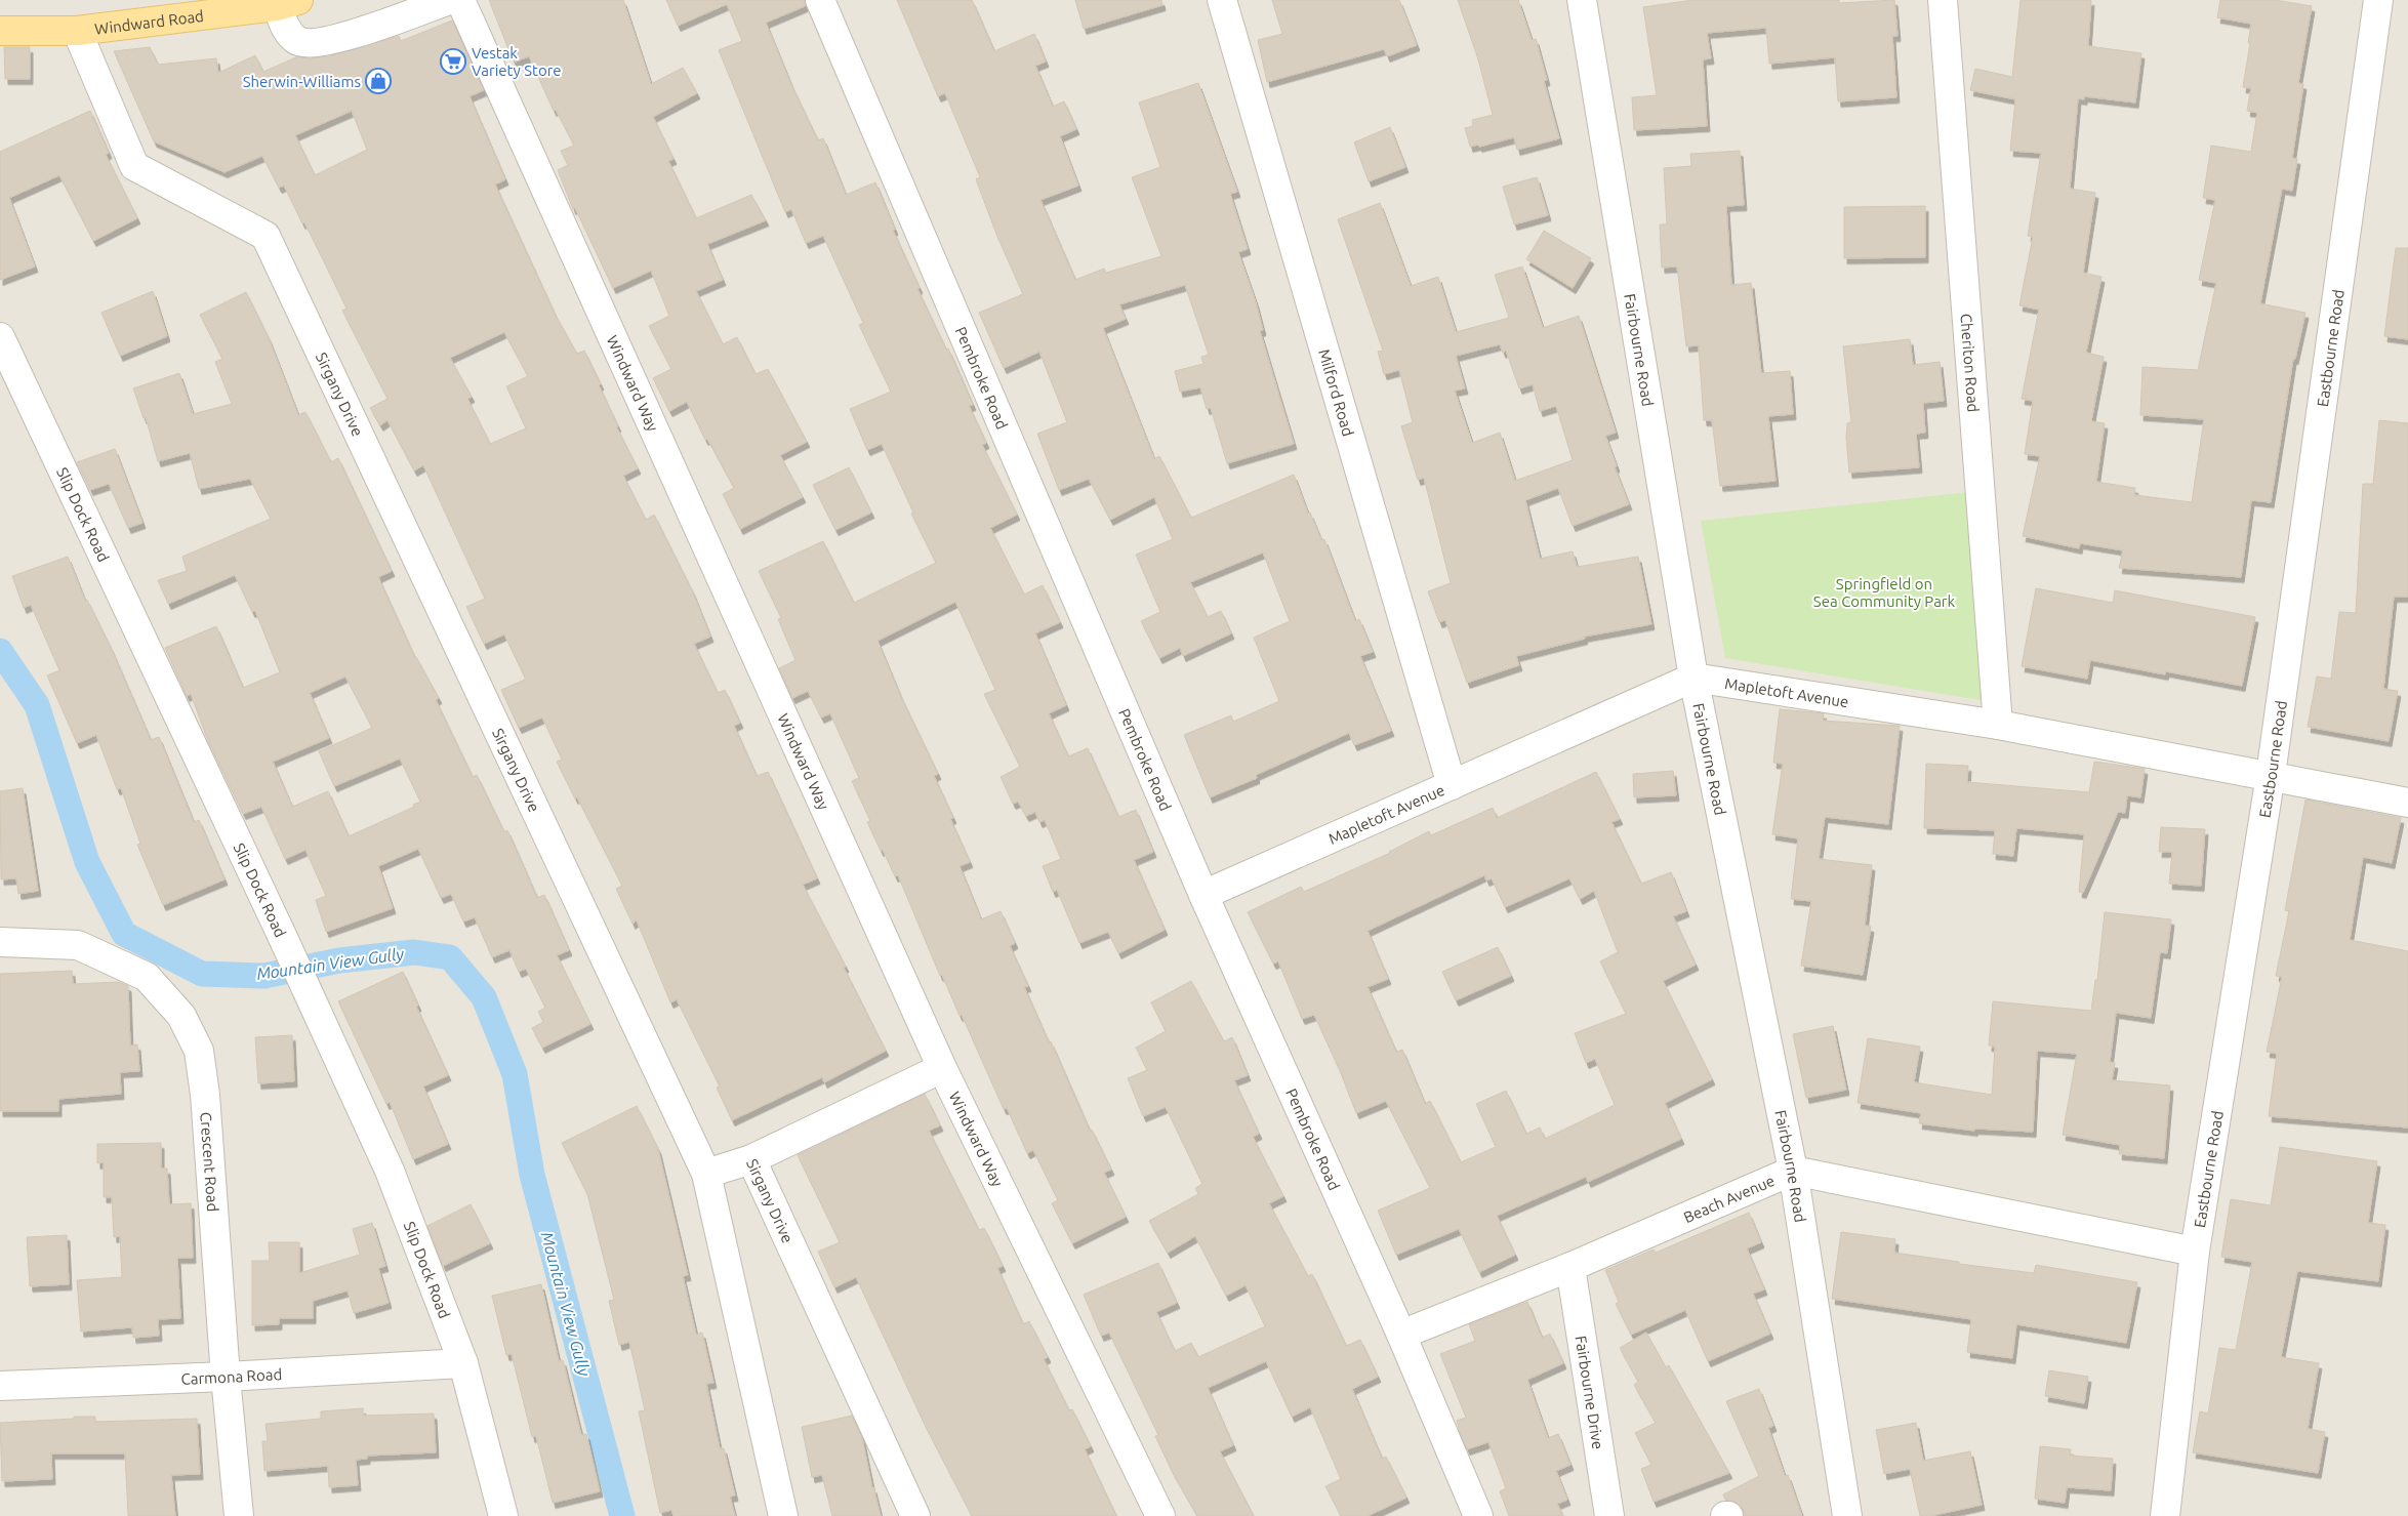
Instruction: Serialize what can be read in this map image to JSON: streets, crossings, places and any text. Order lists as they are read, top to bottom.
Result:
{
  "streets": {
    "main road": ["Windward Road"],
    "street": [
      "Eastbourne Road",
      "Fairbourne Road",
      "Cheriton Road",
      "Pembroke Road",
      "Windward Way",
      "Milford Road",
      "Sirgany Drive",
      "Slip Dock Road",
      "Mapletoft Avenue",
      "Crescent Road",
      "Beach Avenue",
      "Carmona Road",
      "Fairbourne Drive"
    ]
  },
  "crossings": [
    ["Windward Road", "Sirgany Drive"],
    ["Eastbourne Road", "Mapletoft Avenue"],
    ["Eastbourne Road", "Beach Avenue"],
    ["Fairbourne Road", "Mapletoft Avenue"],
    ["Fairbourne Road", "Beach Avenue"],
    ["Cheriton Road", "Mapletoft Avenue"],
    ["Pembroke Road", "Mapletoft Avenue"],
    ["Pembroke Road", "Beach Avenue"],
    ["Milford Road", "Mapletoft Avenue"],
    ["Slip Dock Road", "Carmona Road"],
    ["Crescent Road", "Carmona Road"],
    ["Beach Avenue", "Fairbourne Drive"]
  ],
  "water": ["Mountain View Gully"],
  "parks": ["Springfield on Sea Community Park"],
  "places": {
    "supermarket": ["Vestak Variety Store"],
    "shop": ["Sherwin-Williams"]
  }
}
